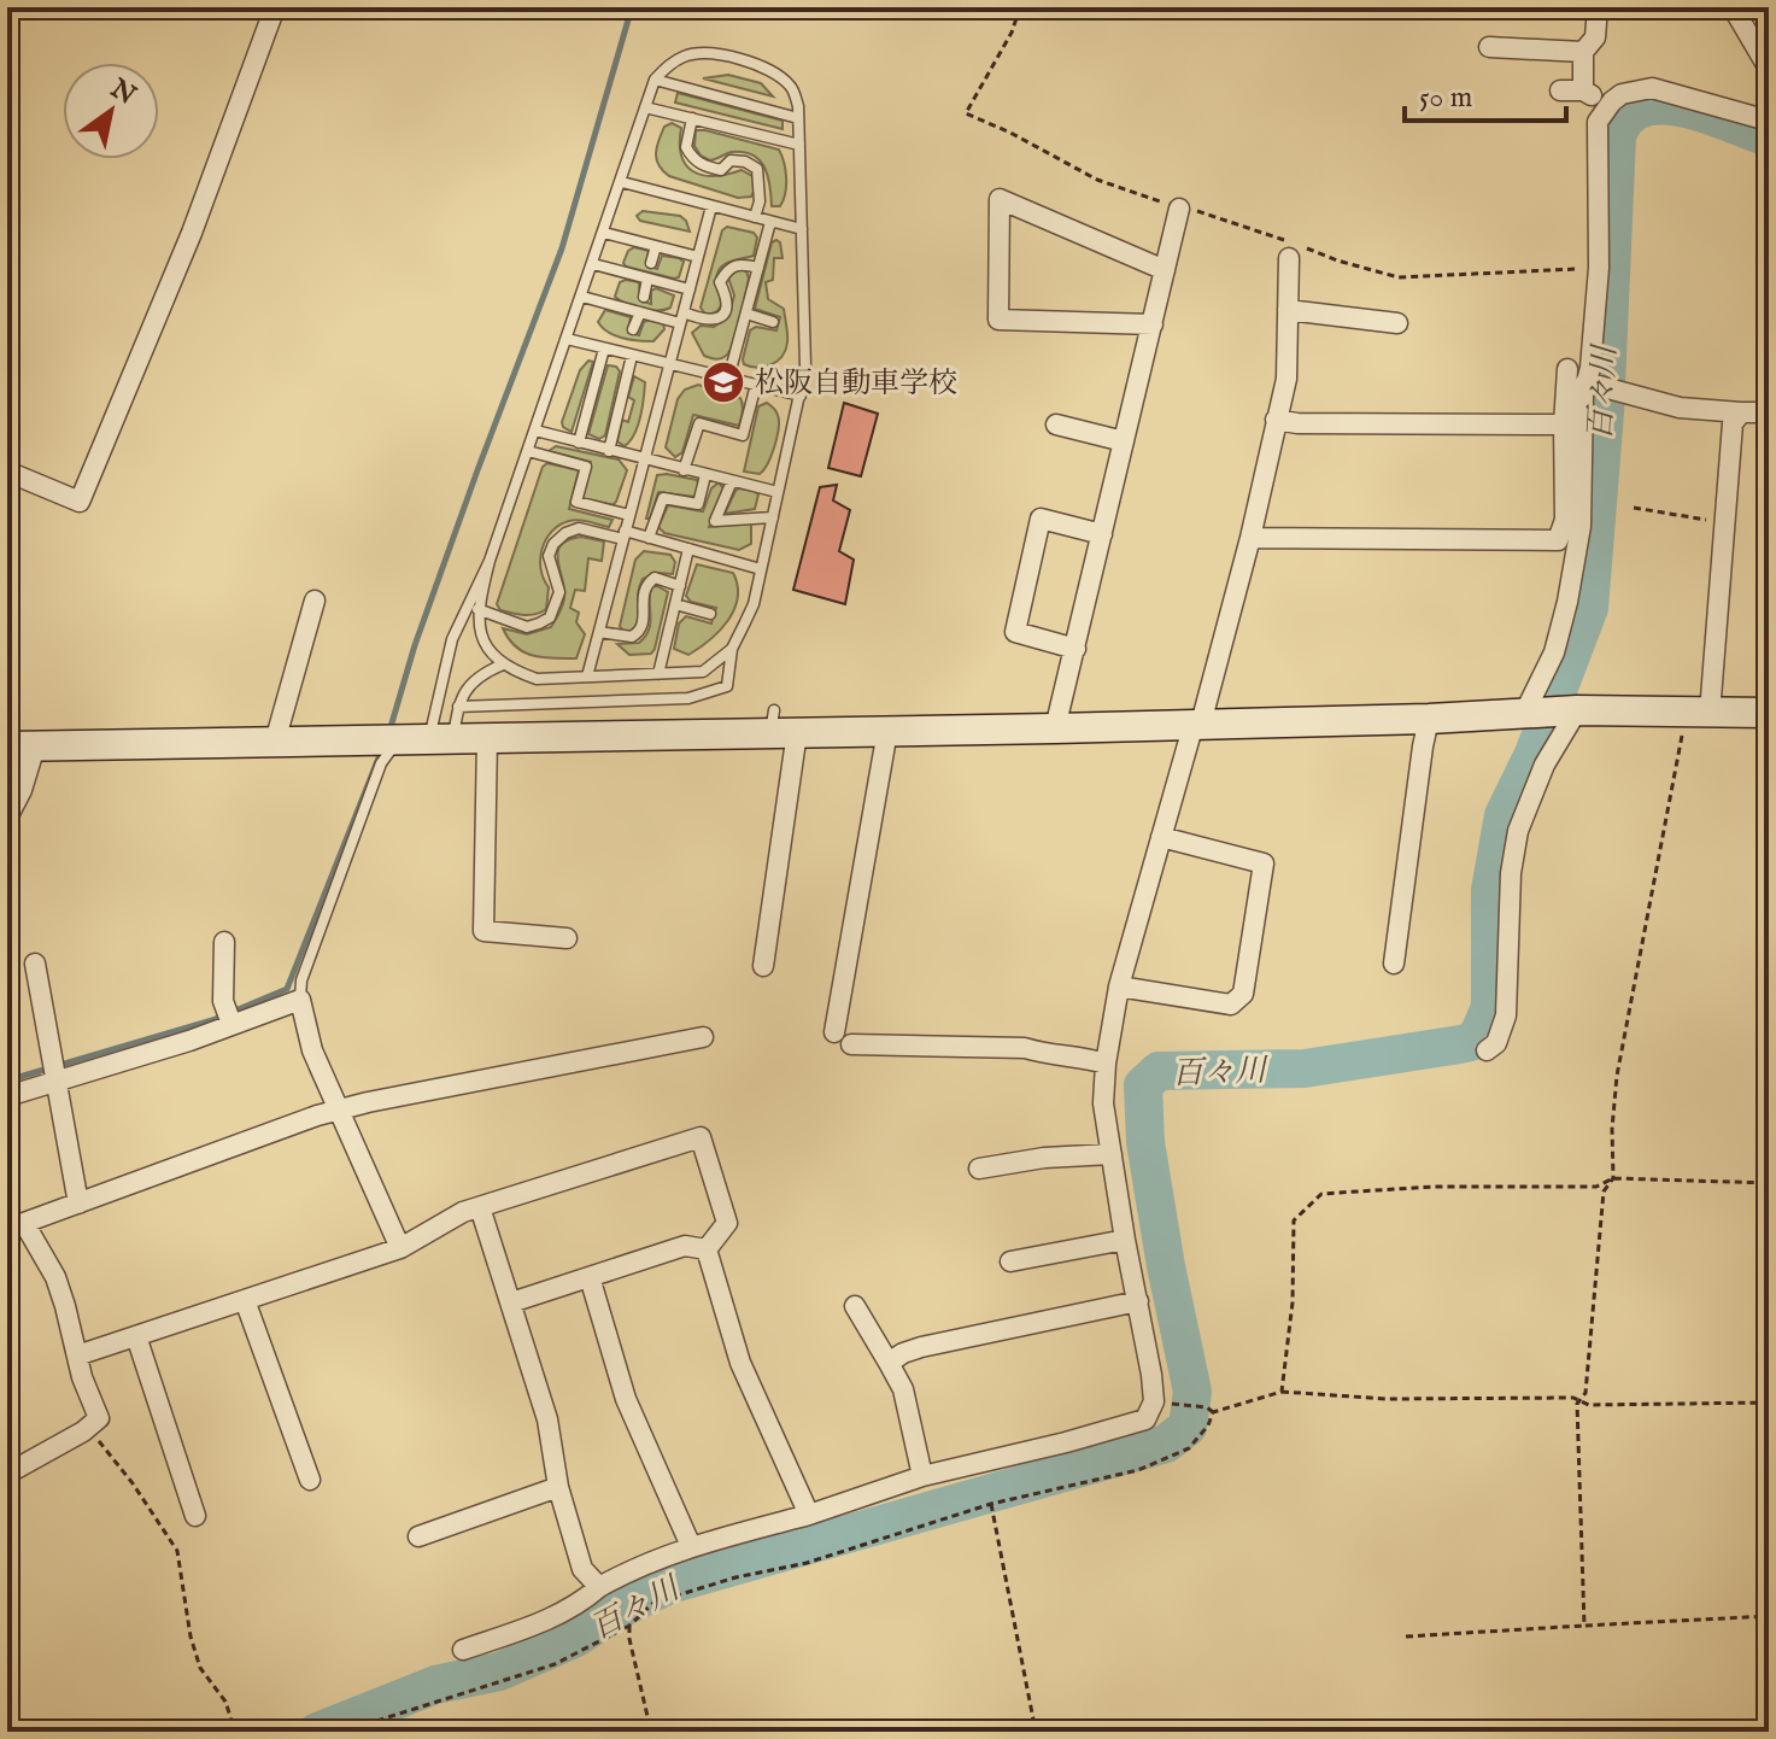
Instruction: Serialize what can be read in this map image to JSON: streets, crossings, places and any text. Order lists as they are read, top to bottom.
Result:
{
  "water": ["百々川"],
  "places": {
    "school or university": ["松阪自動車学校"]
  },
  "scale_bar": "50 m",
  "north": "top right"
}
